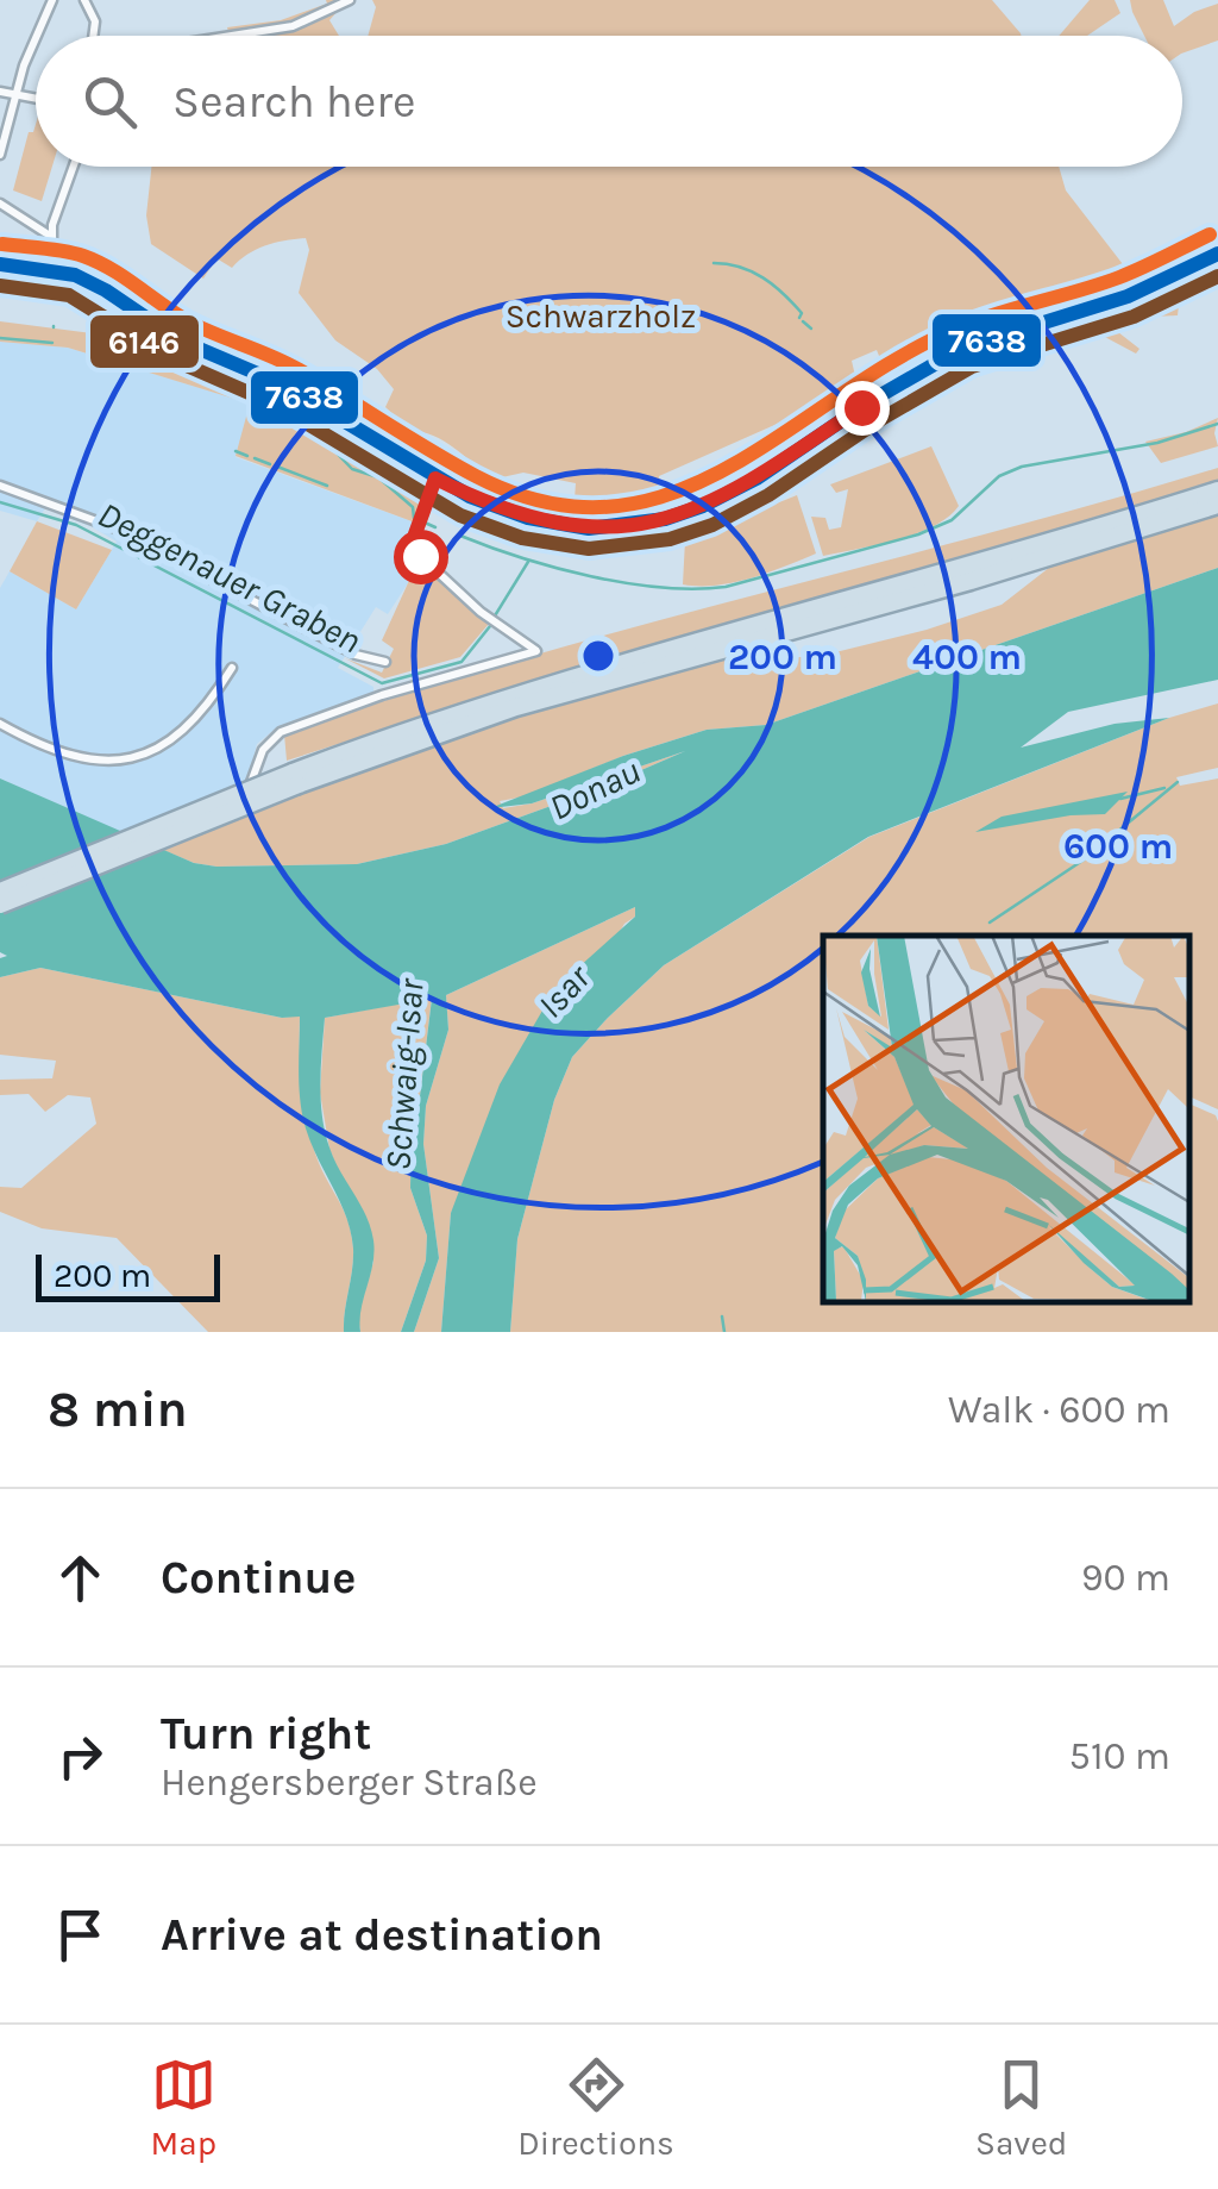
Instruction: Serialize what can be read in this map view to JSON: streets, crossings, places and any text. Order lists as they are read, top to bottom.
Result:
{
  "water": [
    "Deggenauer Graben",
    "Donau",
    "Isar",
    "Schwaig-Isar"
  ],
  "parks": ["Schwarzholz"],
  "lines": ["transit line 7638", "transit line 6146"],
  "scale_bar": "200 m",
  "page": {
    "search": "Search here",
    "scale": "200 m",
    "heading": ["8 min", "Walk · 600 m"],
    "list": [
      ["Continue", "90 m"],
      ["Turn right", "Hengersberger Straße", "510 m"],
      "Arrive at destination"
    ],
    "nav": ["Map", "Directions", "Saved"]
  },
  "rings": ["200 m", "400 m", "600 m"]
}
